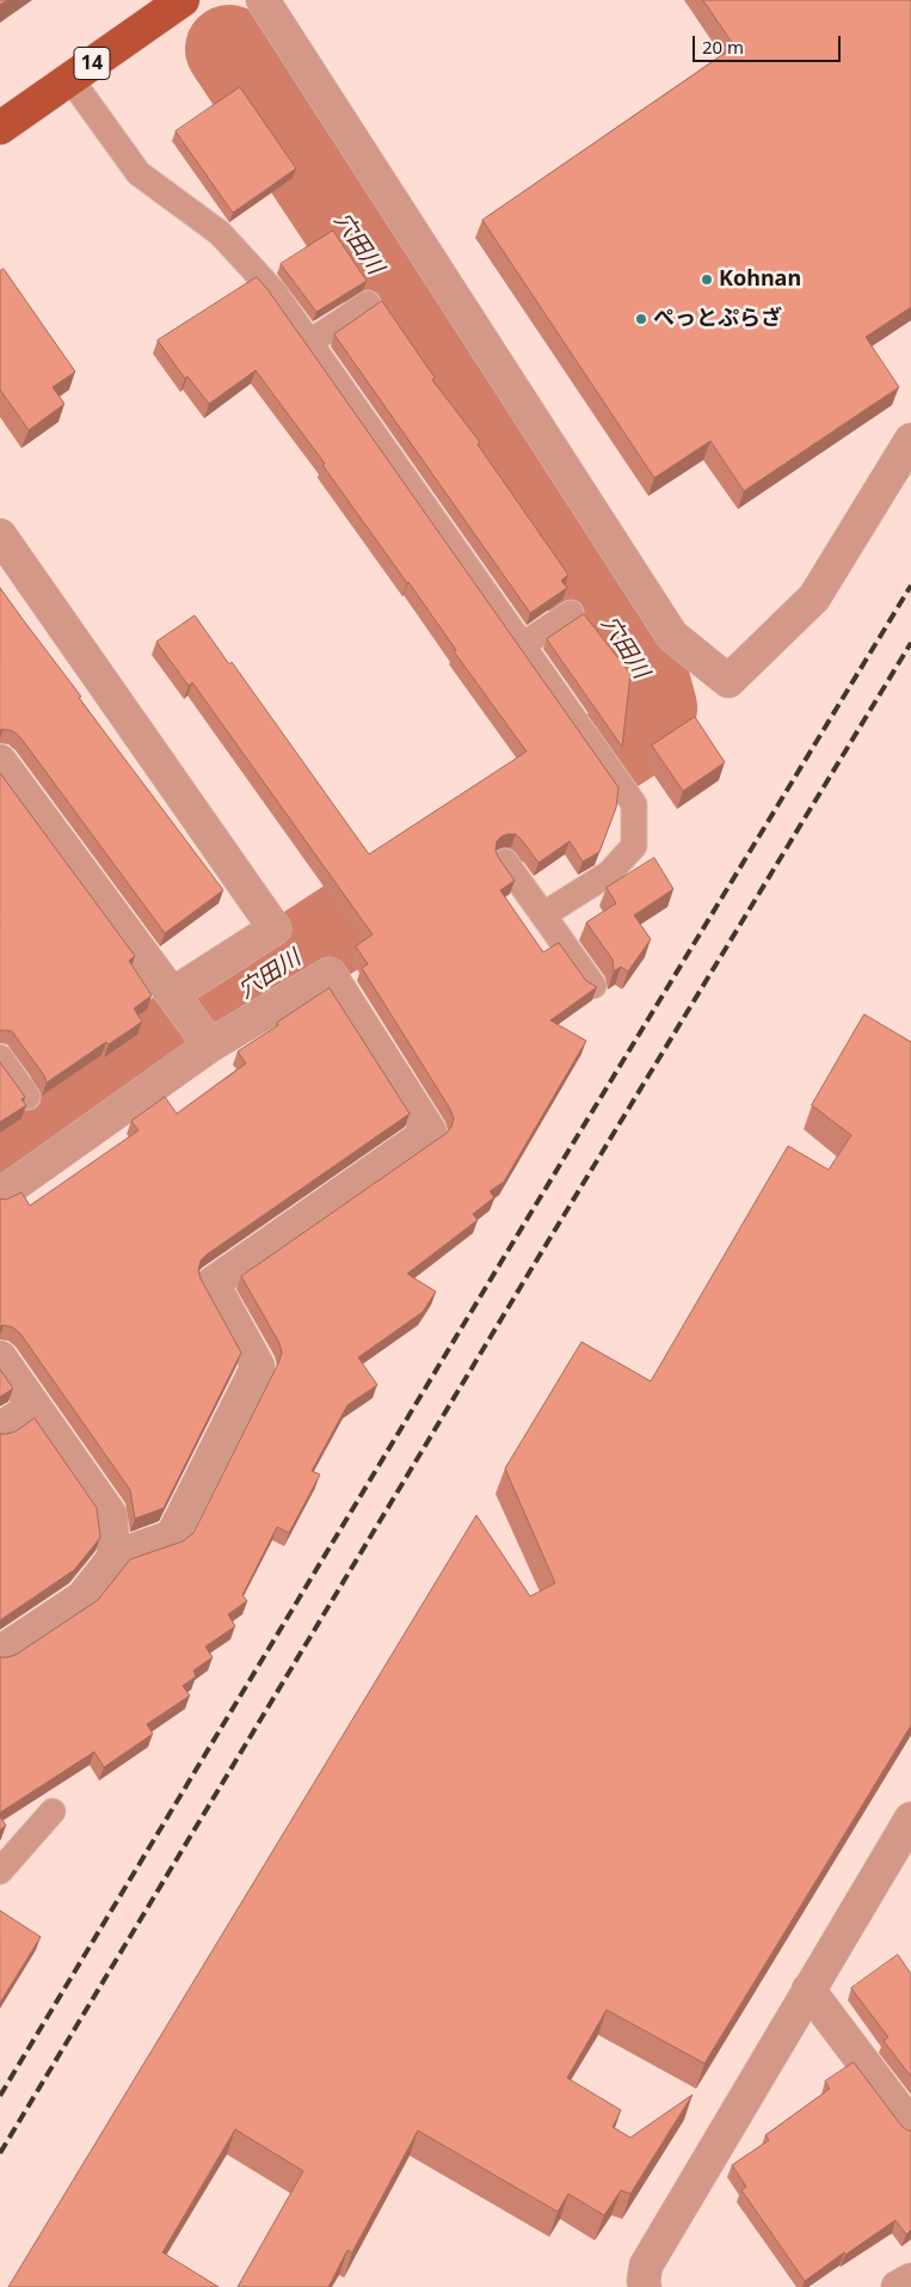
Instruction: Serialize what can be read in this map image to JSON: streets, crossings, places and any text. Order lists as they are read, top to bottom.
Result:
{
  "streets": {
    "main road": ["14"]
  },
  "water": ["穴田川"],
  "places": ["Kohnan", "ぺっとぷらざ"],
  "scale_bar": "20 m"
}
